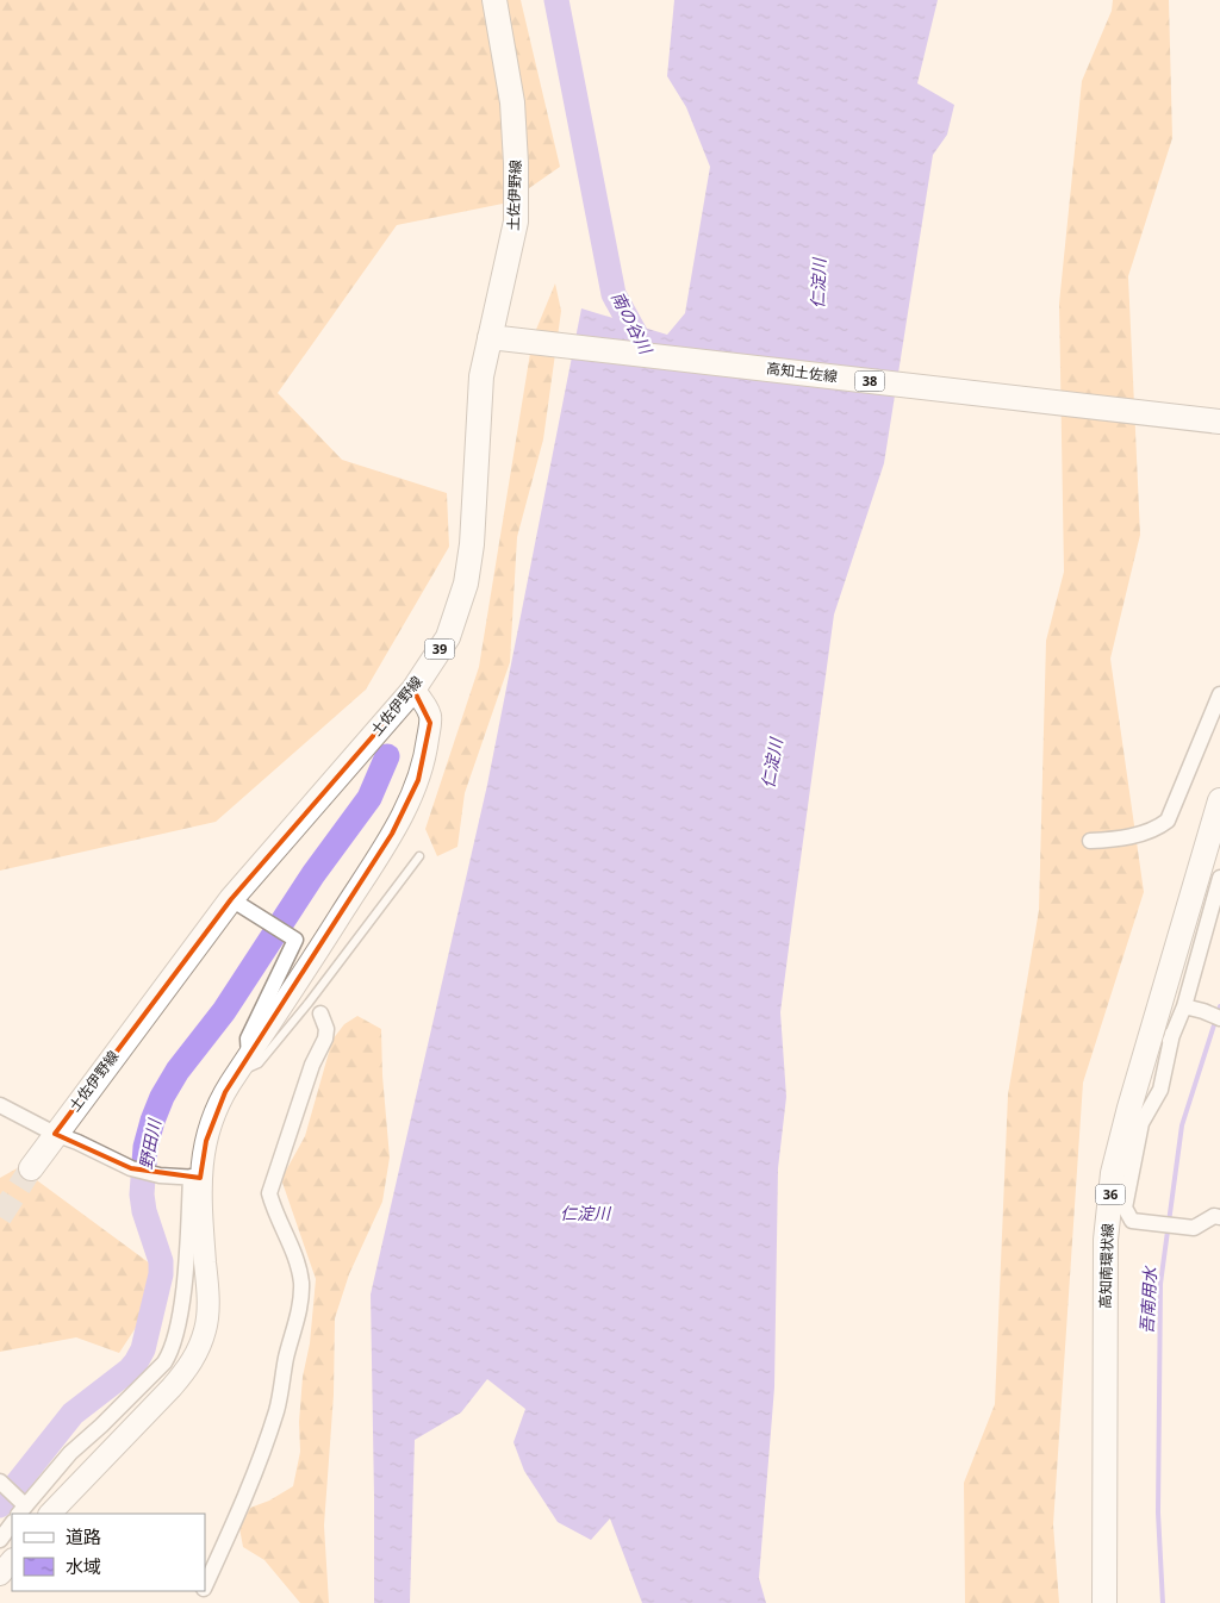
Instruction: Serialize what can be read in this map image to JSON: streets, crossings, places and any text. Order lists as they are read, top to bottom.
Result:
{
  "streets": {
    "main road": [
      "土佐伊野線",
      "高知土佐線",
      "38",
      "39",
      "36",
      "高知南環状線"
    ]
  },
  "crossings": [
    ["土佐伊野線", "高知土佐線"]
  ],
  "water": [
    "仁淀川",
    "南の谷川",
    "野田川",
    "吾南用水"
  ],
  "legend": ["道路", "水域"]
}
